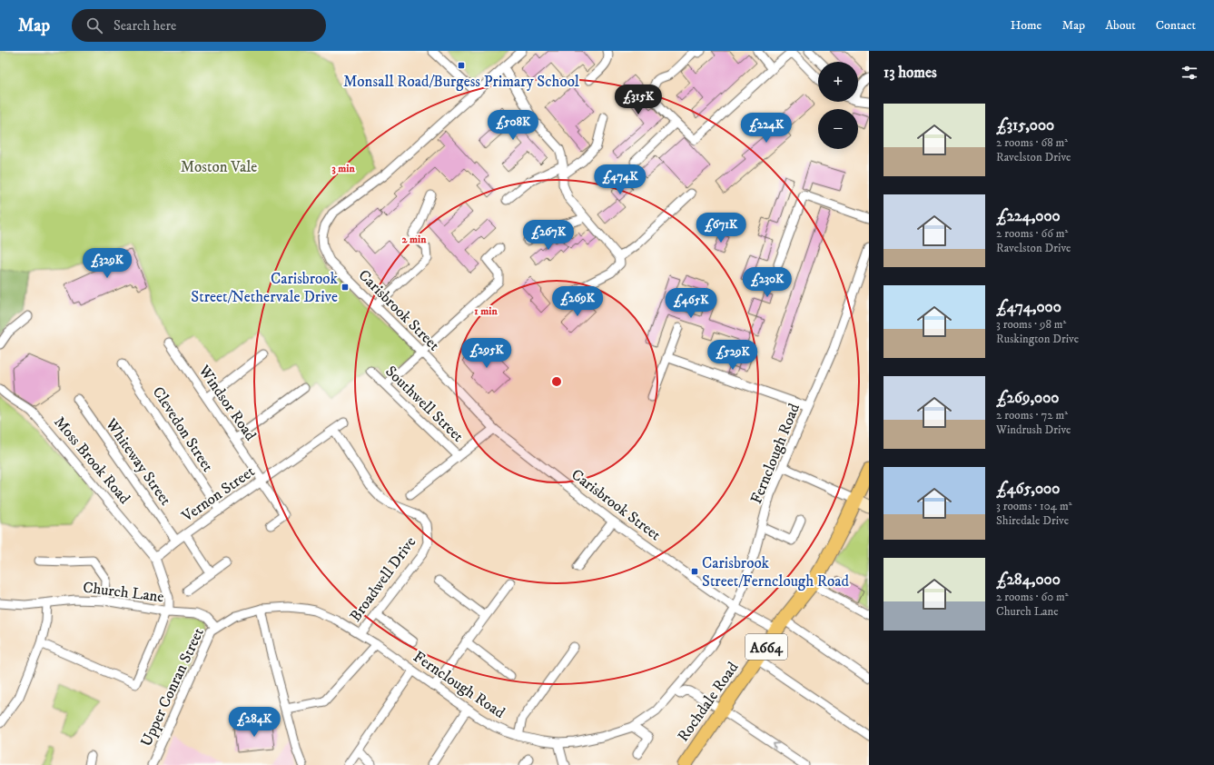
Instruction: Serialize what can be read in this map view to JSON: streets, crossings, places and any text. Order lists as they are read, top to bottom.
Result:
{
  "streets": {
    "main road": ["A664", "Rochdale Road"],
    "street": [
      "Carisbrook Street",
      "Windsor Road",
      "Southwell Street",
      "Clevedon Street",
      "Fernclough Road",
      "Moss Brook Road",
      "Whiteway Street",
      "Vernon Street",
      "Broadwell Drive",
      "Church Lane",
      "Upper Conran Street"
    ]
  },
  "crossings": [
    ["Carisbrook Street", "Fernclough Road"],
    ["Carisbrook Street", "Rochdale Road"],
    ["Windsor Road", "Vernon Street"],
    ["Clevedon Street", "Vernon Street"],
    ["Fernclough Road", "Broadwell Drive"],
    ["Fernclough Road", "Upper Conran Street"],
    ["Moss Brook Road", "Vernon Street"],
    ["Whiteway Street", "Vernon Street"],
    ["Vernon Street", "Broadwell Drive"],
    ["Church Lane", "Upper Conran Street"]
  ],
  "parks": ["Moston Vale"],
  "places": {
    "transit": ["Monsall Road/Burgess Primary School", "Carisbrook Street/Nethervale Drive", "Carisbrook Street/Fernclough Road"]
  },
  "page": {
    "header": "Map",
    "search": "Search here",
    "nav": [
      "Home",
      "Map",
      "About",
      "Contact"
    ],
    "heading": "13 homes",
    "map_buttons": ["+", "−"],
    "price": [
      "£315K",
      "£508K",
      "£224K",
      "£474K",
      "£671K",
      "£267K",
      "£329K",
      "£230K",
      "£269K",
      "£465K",
      "£295K",
      "£529K",
      "£284K"
    ],
    "list": [
      {
        "name": "£315,000",
        "note": "2 rooms · 68 m² · Ravelston Drive"
      },
      {
        "name": "£224,000",
        "note": "2 rooms · 66 m² · Ravelston Drive"
      },
      {
        "name": "£474,000",
        "note": "3 rooms · 98 m² · Ruskington Drive"
      },
      {
        "name": "£269,000",
        "note": "2 rooms · 72 m² · Windrush Drive"
      },
      {
        "name": "£465,000",
        "note": "3 rooms · 104 m² · Shiredale Drive"
      },
      {
        "name": "£284,000",
        "note": "2 rooms · 60 m² · Church Lane"
      }
    ]
  },
  "rings": ["3 min", "2 min", "1 min"]
}
